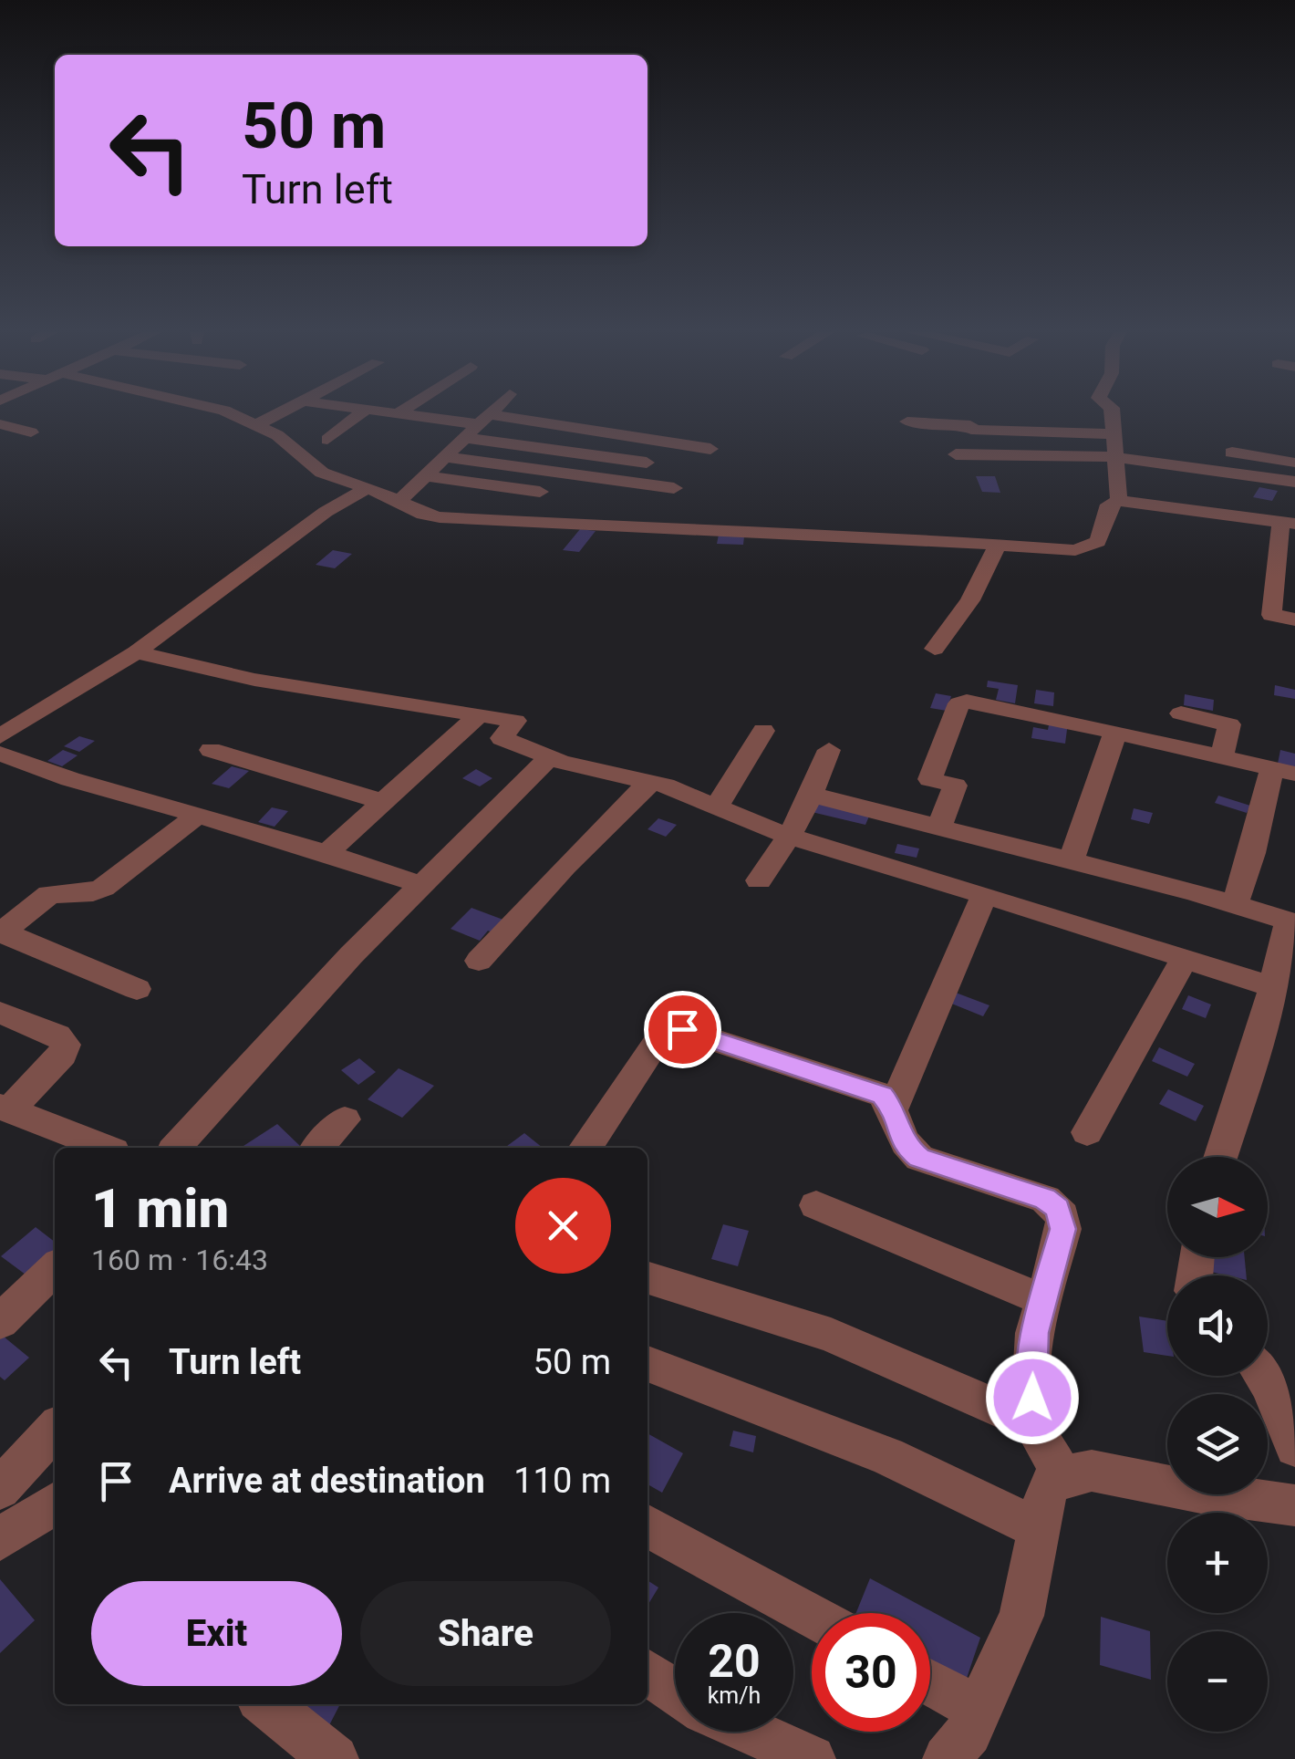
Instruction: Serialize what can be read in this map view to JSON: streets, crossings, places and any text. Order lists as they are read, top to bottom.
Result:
{
  "north": "right",
  "page": {
    "turn": ["50 m", "Turn left"],
    "heading": ["1 min", "160 m · 16:43"],
    "map_buttons": ["+", "−"],
    "list": [
      {
        "name": "Turn left",
        "value": "50 m"
      },
      {
        "name": "Arrive at destination",
        "value": "110 m"
      }
    ],
    "buttons": ["Exit", "Share"],
    "speed": "20 km/h",
    "limit": "30"
  }
}
